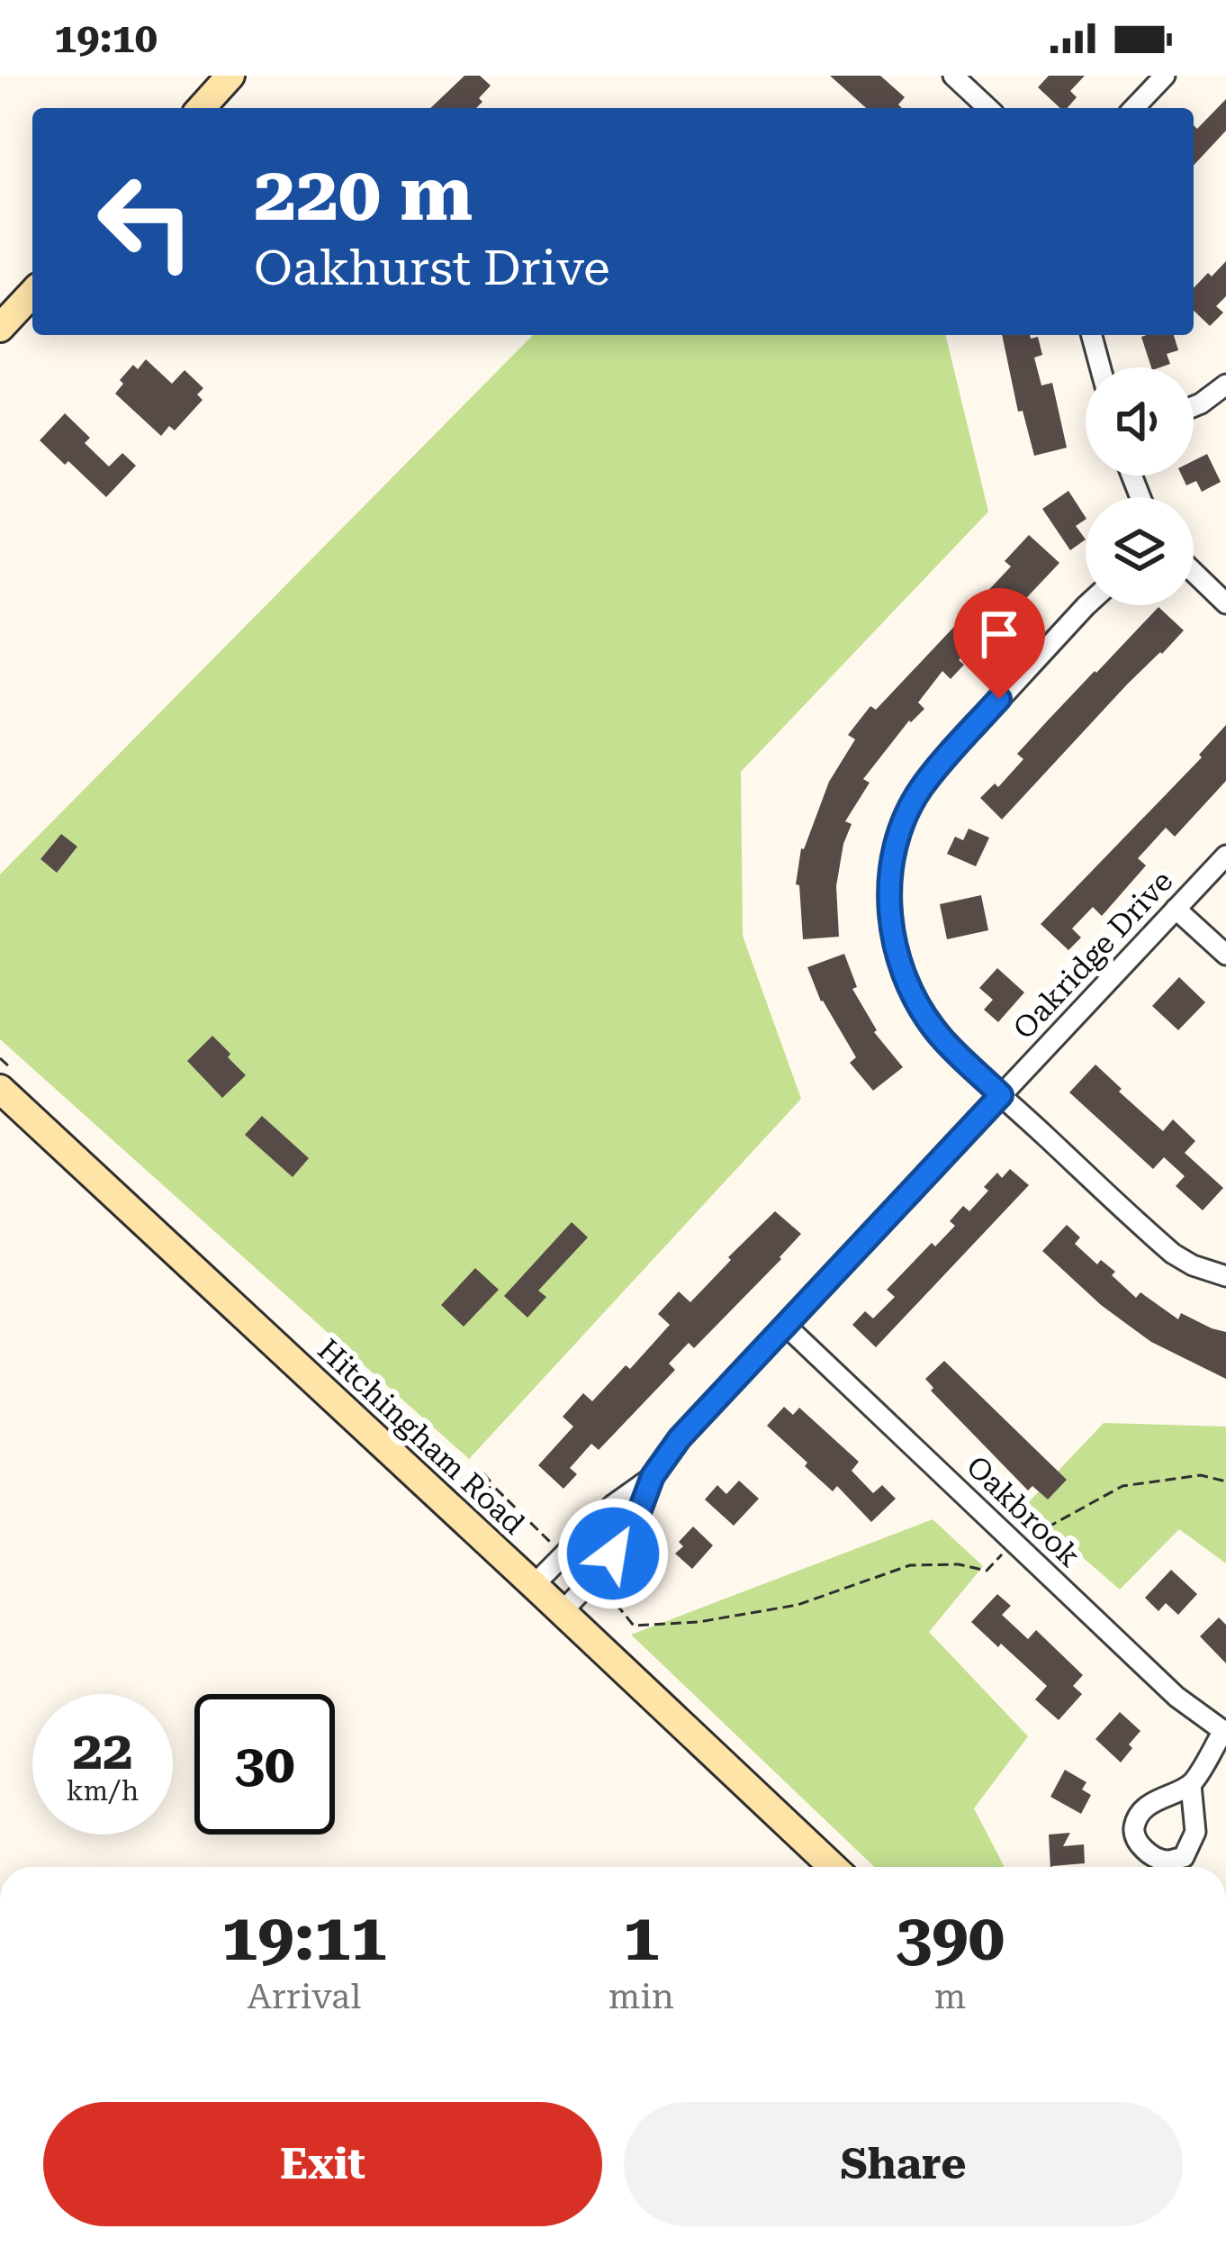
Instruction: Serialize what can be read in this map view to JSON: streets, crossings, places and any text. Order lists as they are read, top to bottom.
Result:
{
  "streets": {
    "street": ["Oakridge Drive", "Hitchingham Road", "Oakbrook"]
  },
  "crossings": [
    ["Oakridge Drive", "Hitchingham Road"],
    ["Oakridge Drive", "Oakbrook"]
  ],
  "page": {
    "status": "19:10",
    "turn": ["220 m", "Oakhurst Drive"],
    "speed": "22 km/h",
    "limit": "30",
    "eta": [
      "19:11",
      "Arrival",
      "1",
      "min",
      "390",
      "m"
    ],
    "buttons": ["Exit", "Share"]
  }
}
